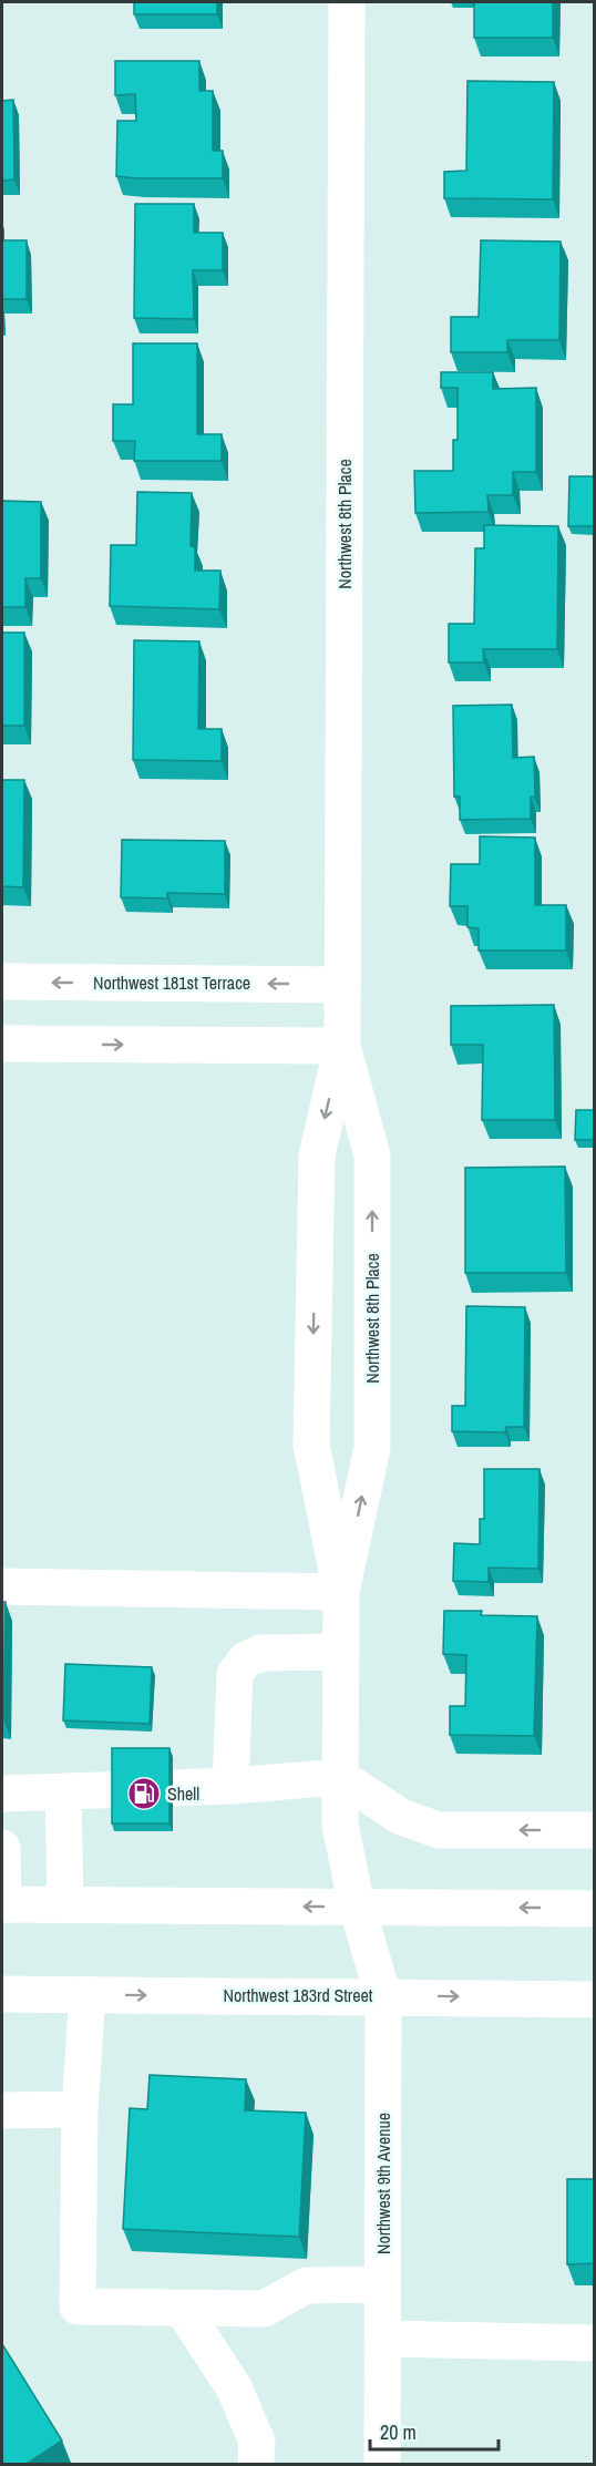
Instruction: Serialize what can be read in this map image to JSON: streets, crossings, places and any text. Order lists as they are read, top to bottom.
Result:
{
  "streets": {
    "street": [
      "Northwest 8th Place",
      "Northwest 181st Terrace",
      "Northwest 183rd Street",
      "Northwest 9th Avenue"
    ]
  },
  "crossings": [
    ["Northwest 8th Place", "Northwest 181st Terrace"],
    ["Northwest 8th Place", "Northwest 9th Avenue"],
    ["Northwest 183rd Street", "Northwest 9th Avenue"]
  ],
  "places": {
    "fuel station": ["Shell"]
  },
  "scale_bar": "20 m"
}
